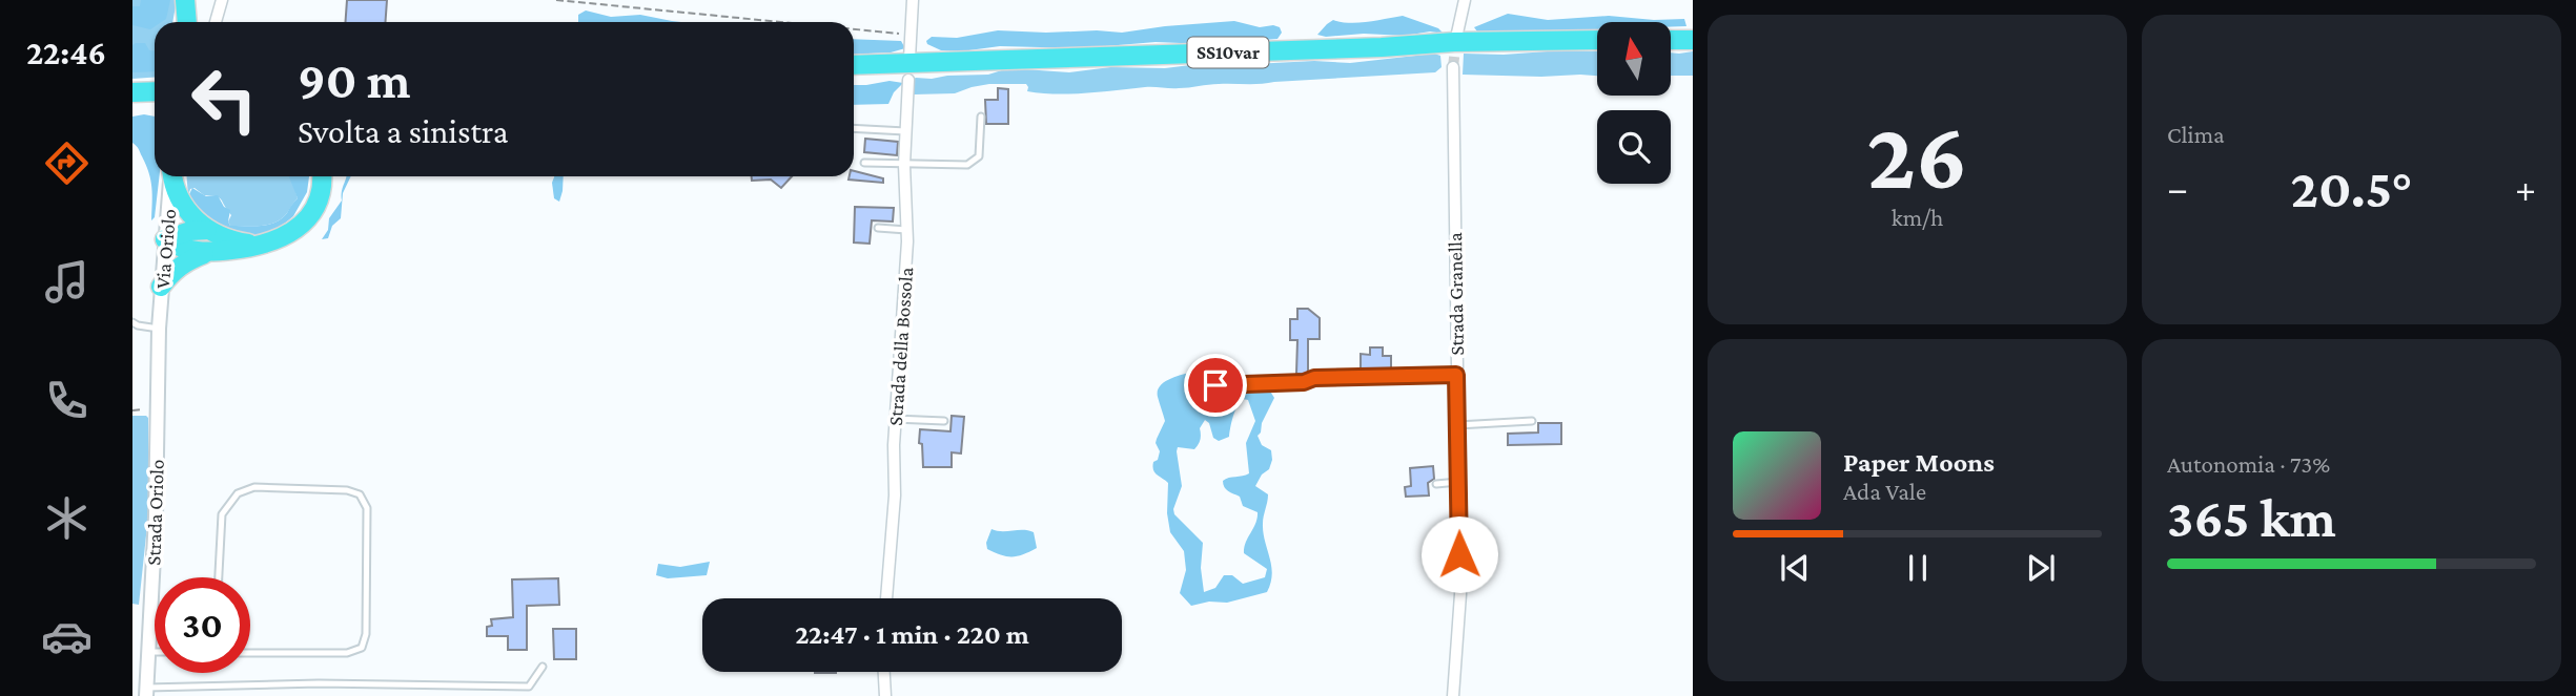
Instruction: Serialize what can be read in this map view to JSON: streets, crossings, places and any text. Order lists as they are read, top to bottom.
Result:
{
  "streets": {
    "highway": ["SS10var"],
    "street": [
      "Via Oriolo",
      "Strada Granella",
      "Strada della Bossola",
      "Strada Oriolo"
    ]
  },
  "crossings": [
    ["Via Oriolo", "Strada Oriolo"]
  ],
  "north": "top",
  "page": {
    "tabs": "22:46",
    "tile": [
      ["26", "km/h"],
      "Clima",
      ["Autonomia · 73%", "365 km"]
    ],
    "turn": ["90 m", "Svolta a sinistra"],
    "heat": ["−", "20.5°", "+"],
    "song": ["Paper Moons", "Ada Vale"],
    "limit": "30",
    "trip": "22:47 · 1 min · 220 m"
  }
}
